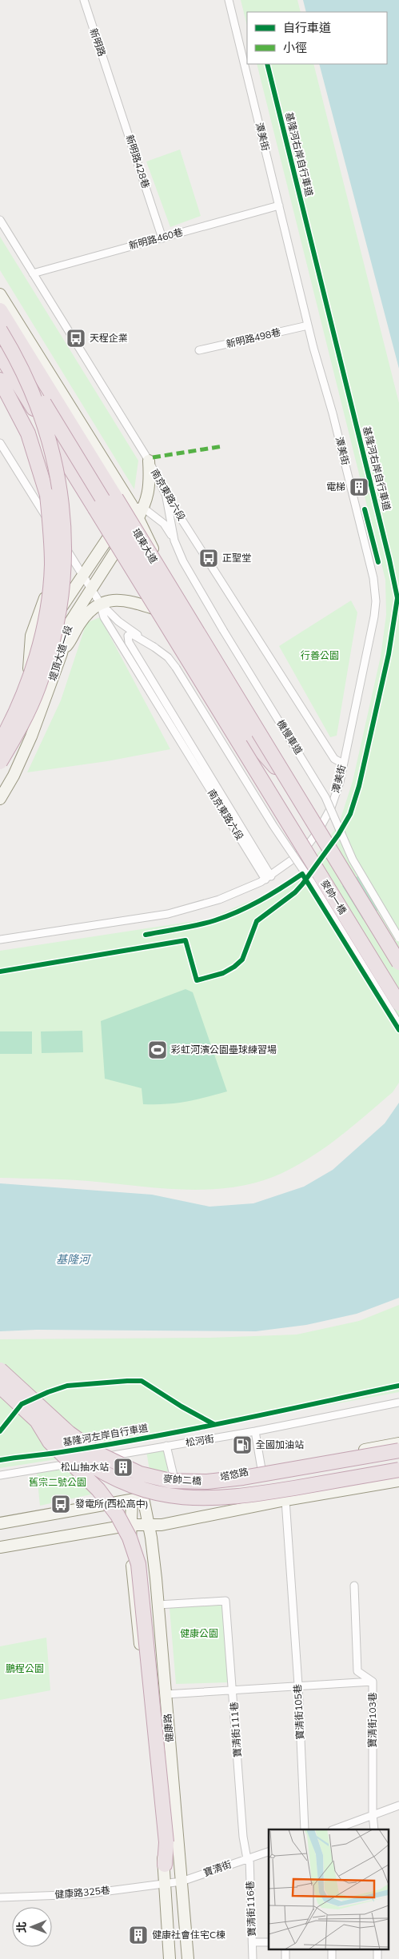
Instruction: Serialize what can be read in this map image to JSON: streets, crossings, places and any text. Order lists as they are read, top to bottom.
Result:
{
  "streets": {
    "highway": ["環東大道", "麥帥一橋", "麥帥二橋"],
    "main road": ["堤頂大道一段", "塔悠路", "健康路"],
    "street": [
      "新明路",
      "潭美街",
      "新明路428巷",
      "新明路460巷",
      "新明路498巷",
      "南京東路六段",
      "機慢車道",
      "松河街",
      "寶清街105巷",
      "寶清街103巷",
      "寶清街111巷",
      "寶清街",
      "健康路325巷",
      "寶清街116巷"
    ],
    "cycle path": ["基隆河右岸自行車道", "基隆河左岸自行車道"]
  },
  "crossings": [
    ["新明路", "新明路428巷"],
    ["潭美街", "新明路460巷"],
    ["潭美街", "新明路498巷"],
    ["潭美街", "南京東路六段"],
    ["新明路428巷", "新明路460巷"],
    ["新明路460巷", "南京東路六段"],
    ["南京東路六段", "堤頂大道一段"],
    ["南京東路六段", "機慢車道"],
    ["堤頂大道一段", "機慢車道"],
    ["塔悠路", "麥帥二橋"],
    ["塔悠路", "健康路"],
    ["健康路", "寶清街111巷"],
    ["健康路", "寶清街"],
    ["健康路", "健康路325巷"],
    ["寶清街111巷", "寶清街"],
    ["寶清街111巷", "寶清街116巷"],
    ["寶清街", "健康路325巷"],
    ["寶清街", "寶清街116巷"]
  ],
  "water": ["基隆河"],
  "parks": [
    "行善公園",
    "舊宗二號公園",
    "健康公園",
    "鵬程公園"
  ],
  "places": {
    "bus stop": ["天程企業", "正聖堂", "發電所(西松高中)"],
    "building": ["電梯", "松山抽水站", "健康社會住宅C棟"],
    "sports": ["彩虹河濱公園壘球練習場"],
    "fuel station": ["全國加油站"]
  },
  "legend": ["自行車道", "小徑"],
  "north": "left"
}
